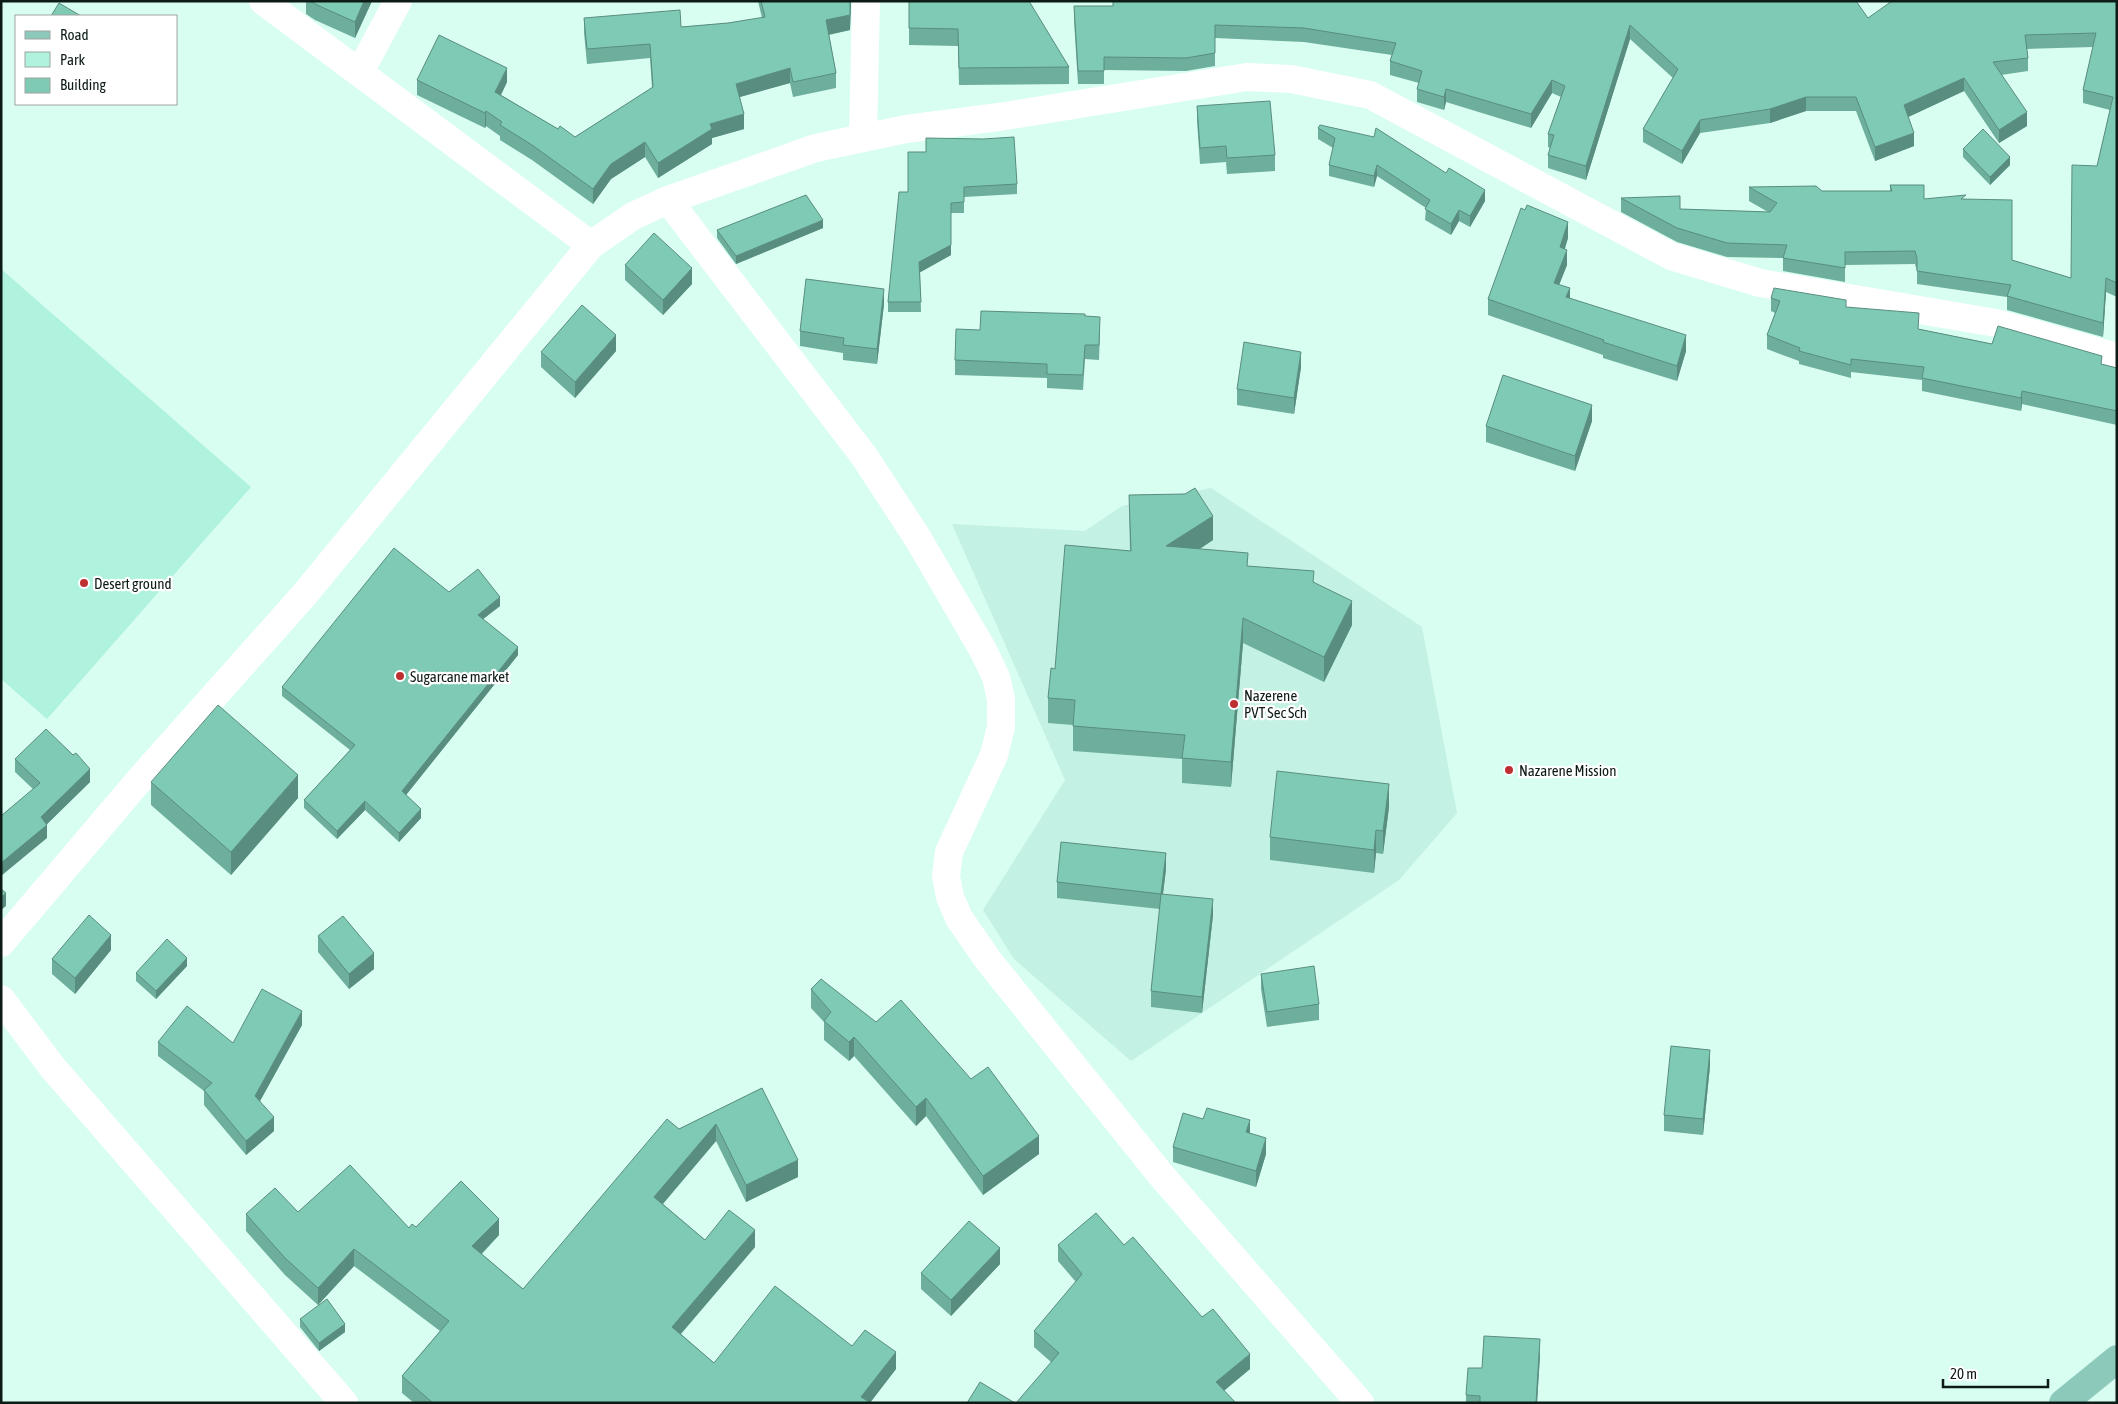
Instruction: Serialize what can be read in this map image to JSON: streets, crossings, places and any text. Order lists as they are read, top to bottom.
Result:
{
  "places": [
    "Desert ground",
    "Sugarcane market",
    "Nazerene PVT Sec Sch",
    "Nazarene Mission"
  ],
  "legend": ["Road", "Park", "Building"],
  "scale_bar": "20 m"
}
